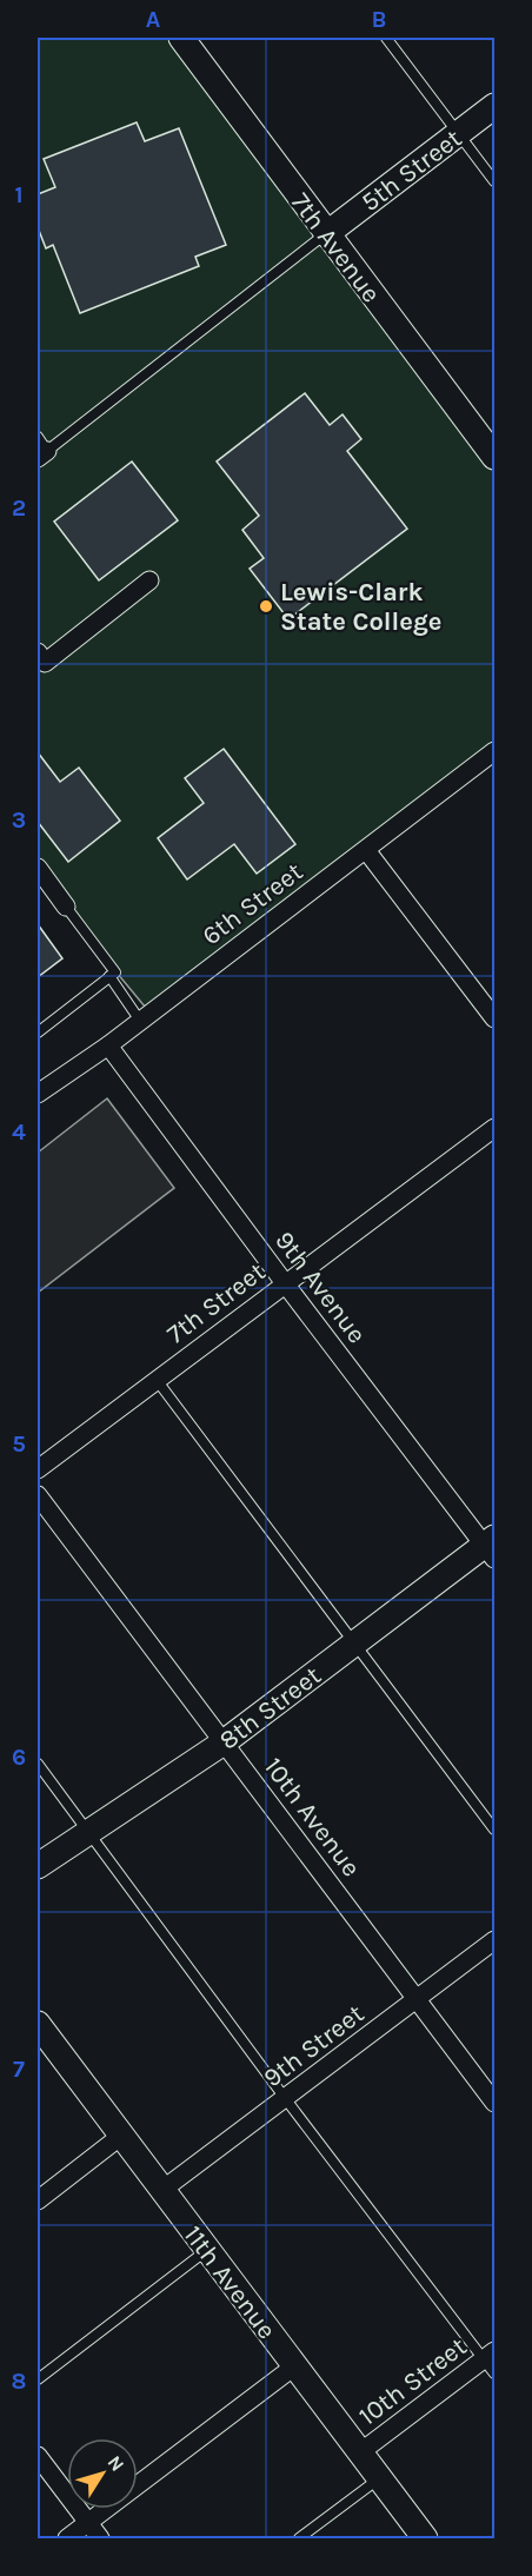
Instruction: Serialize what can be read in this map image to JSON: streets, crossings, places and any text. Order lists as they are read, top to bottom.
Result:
{
  "streets": {
    "main road": [
      "5th Street",
      "7th Avenue",
      "8th Street",
      "11th Avenue"
    ],
    "street": [
      "6th Street",
      "9th Avenue",
      "7th Street",
      "10th Avenue",
      "9th Street",
      "10th Street"
    ]
  },
  "crossings": [
    ["5th Street", "7th Avenue"],
    ["6th Street", "9th Avenue"],
    ["9th Avenue", "7th Street"],
    ["9th Avenue", "8th Street"],
    ["8th Street", "10th Avenue"],
    ["10th Avenue", "9th Street"],
    ["9th Street", "11th Avenue"],
    ["11th Avenue", "10th Street"]
  ],
  "places": ["Lewis-Clark State College"],
  "north": "top right",
  "grid": {
    "columns": ["A", "B"],
    "rows": [
      "1",
      "2",
      "3",
      "4",
      "5",
      "6",
      "7",
      "8"
    ]
  }
}
